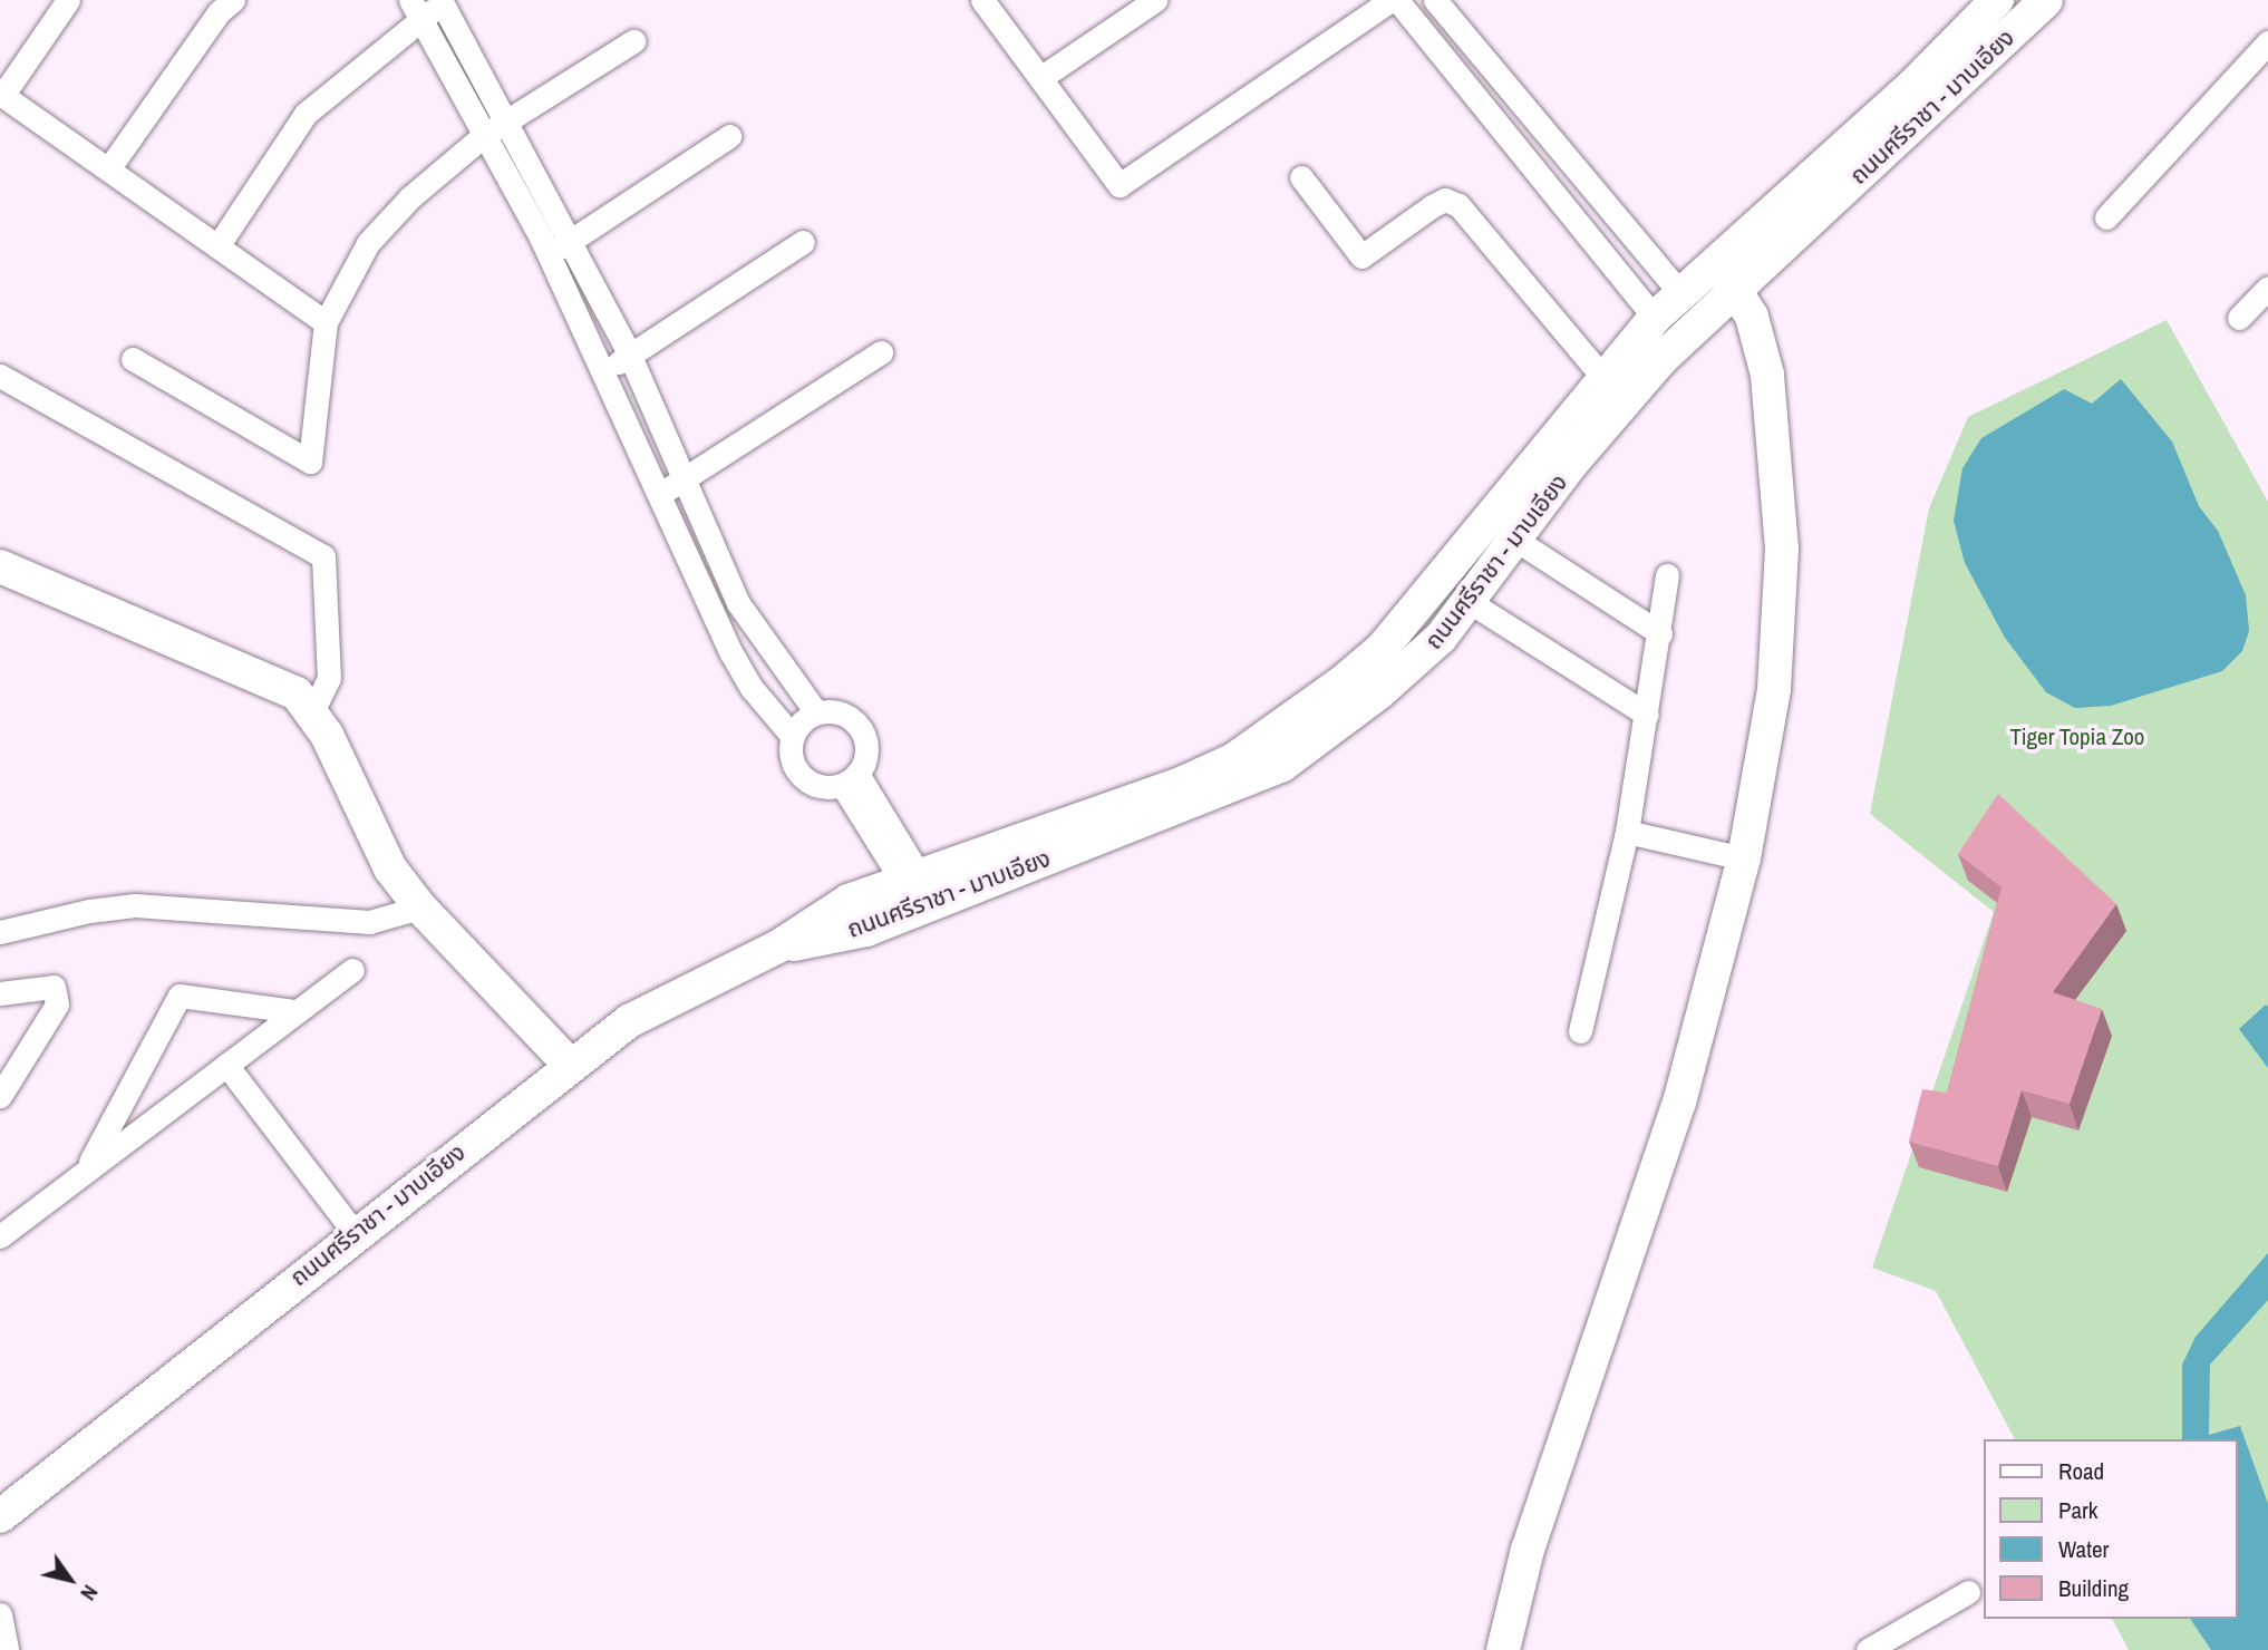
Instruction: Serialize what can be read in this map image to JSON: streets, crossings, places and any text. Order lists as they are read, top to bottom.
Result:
{
  "streets": {
    "main road": ["ถนนศรีราชา - มาบเอียง"]
  },
  "parks": ["Tiger Topia Zoo"],
  "legend": [
    "Road",
    "Park",
    "Water",
    "Building"
  ],
  "north": "bottom right"
}
